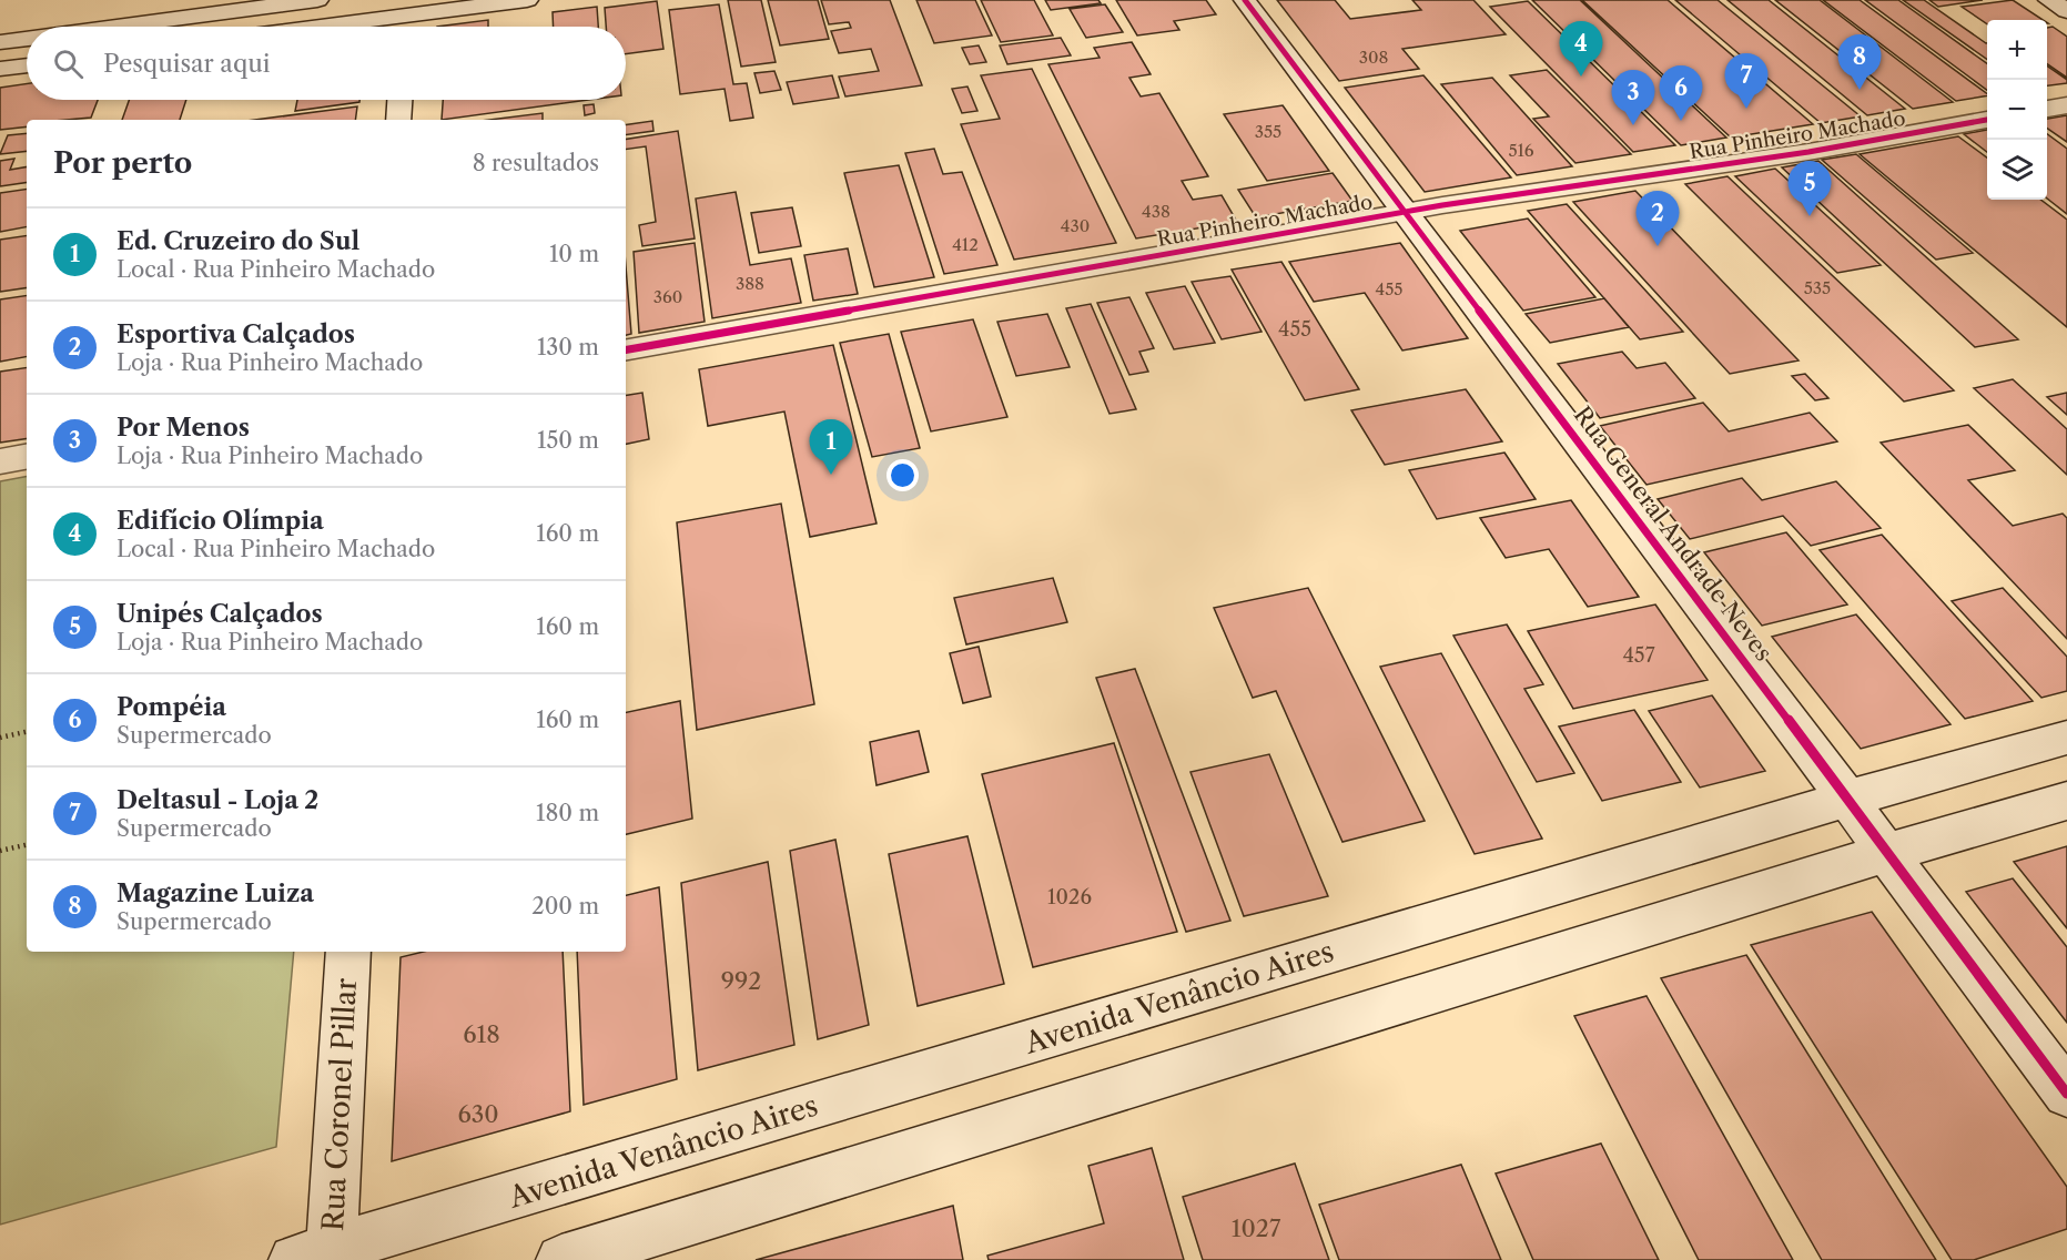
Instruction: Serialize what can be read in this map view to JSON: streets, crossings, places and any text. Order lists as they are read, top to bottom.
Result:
{
  "streets": {
    "street": [
      "Rua Pinheiro Machado",
      "Rua General Andrade Neves",
      "Avenida Venâncio Aires",
      "Rua Coronel Pillar"
    ]
  },
  "crossings": [
    ["Rua Pinheiro Machado", "Rua General Andrade Neves"],
    ["Rua General Andrade Neves", "Avenida Venâncio Aires"],
    ["Avenida Venâncio Aires", "Rua Coronel Pillar"]
  ],
  "house_numbers": [
    "308",
    "355",
    "516",
    "438",
    "430",
    "412",
    "388",
    "535",
    "455",
    "360",
    "455",
    "457",
    "1026",
    "992",
    "618",
    "630",
    "1027"
  ],
  "page": {
    "map_buttons": ["+", "−"],
    "pins": [
      "4",
      "8",
      "7",
      "6",
      "3",
      "5",
      "2",
      "1"
    ],
    "search": "Pesquisar aqui",
    "heading": ["Por perto", "8 resultados"],
    "list": [
      {
        "mark": "1",
        "name": "Ed. Cruzeiro do Sul",
        "note": "Local · Rua Pinheiro Machado",
        "value": "10 m"
      },
      {
        "mark": "2",
        "name": "Esportiva Calçados",
        "note": "Loja · Rua Pinheiro Machado",
        "value": "130 m"
      },
      {
        "mark": "3",
        "name": "Por Menos",
        "note": "Loja · Rua Pinheiro Machado",
        "value": "150 m"
      },
      {
        "mark": "4",
        "name": "Edifício Olímpia",
        "note": "Local · Rua Pinheiro Machado",
        "value": "160 m"
      },
      {
        "mark": "5",
        "name": "Unipés Calçados",
        "note": "Loja · Rua Pinheiro Machado",
        "value": "160 m"
      },
      {
        "mark": "6",
        "name": "Pompéia",
        "note": "Supermercado",
        "value": "160 m"
      },
      {
        "mark": "7",
        "name": "Deltasul - Loja 2",
        "note": "Supermercado",
        "value": "180 m"
      },
      {
        "mark": "8",
        "name": "Magazine Luiza",
        "note": "Supermercado",
        "value": "200 m"
      }
    ]
  }
}
